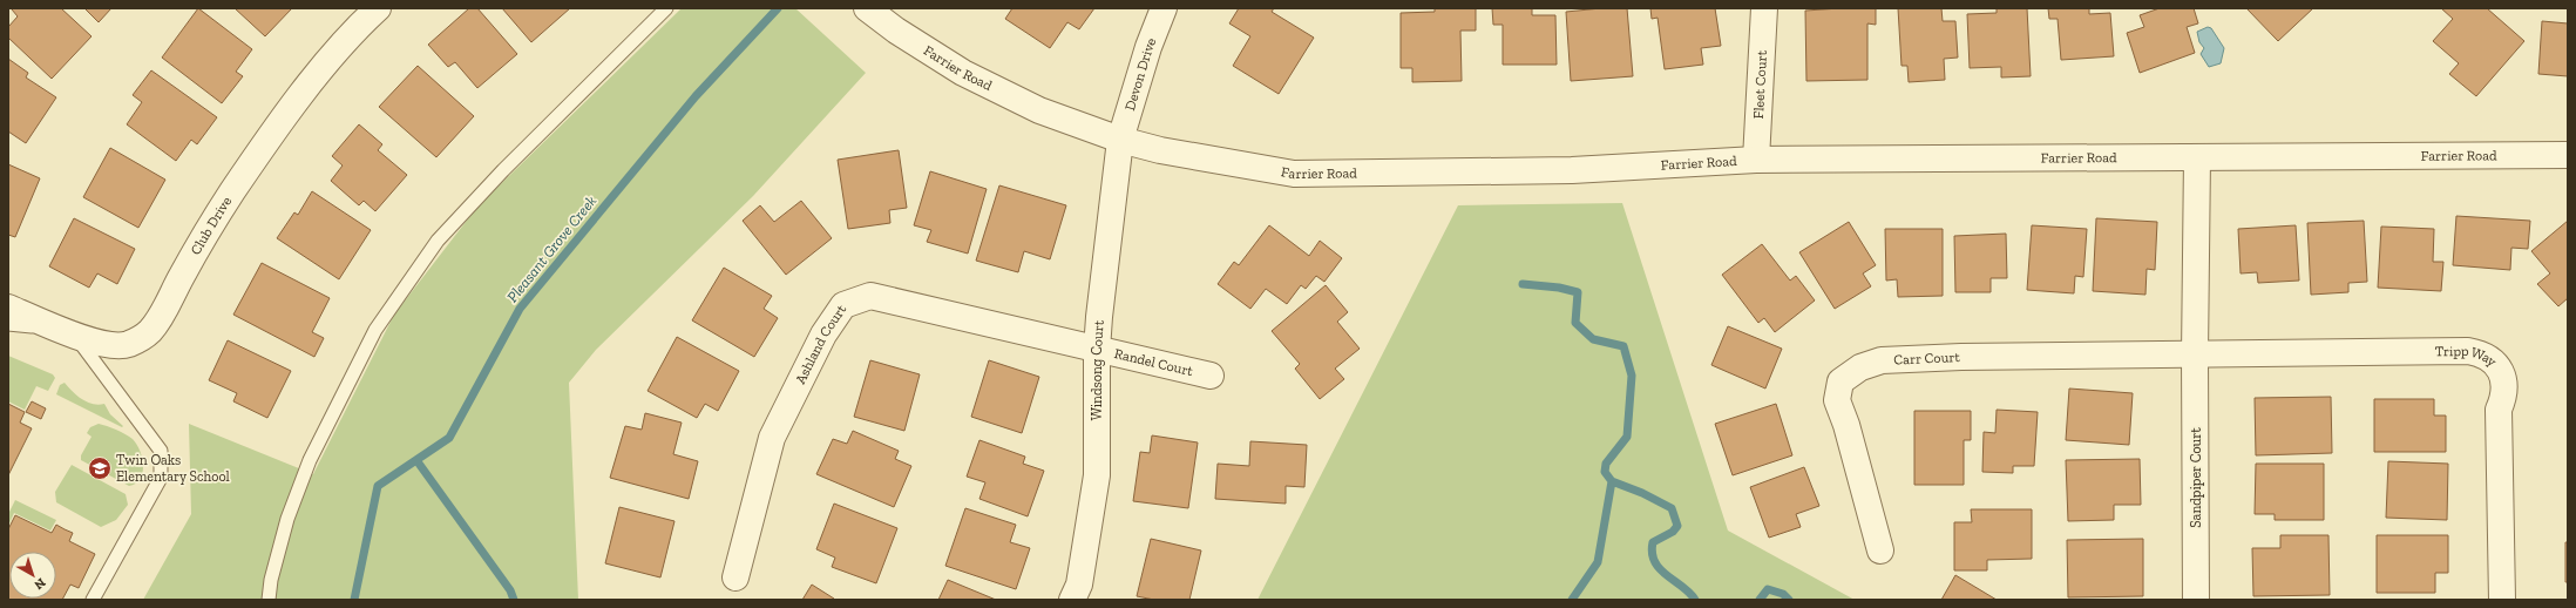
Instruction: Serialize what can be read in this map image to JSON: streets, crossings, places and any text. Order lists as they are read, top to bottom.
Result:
{
  "streets": {
    "street": [
      "Farrier Road",
      "Devon Drive",
      "Fleet Court",
      "Club Drive",
      "Ashland Court",
      "Carr Court",
      "Tripp Way",
      "Randel Court",
      "Windsong Court",
      "Sandpiper Court"
    ]
  },
  "crossings": [
    ["Farrier Road", "Devon Drive"],
    ["Farrier Road", "Fleet Court"],
    ["Farrier Road", "Windsong Court"],
    ["Farrier Road", "Sandpiper Court"],
    ["Devon Drive", "Windsong Court"],
    ["Ashland Court", "Randel Court"],
    ["Ashland Court", "Windsong Court"],
    ["Carr Court", "Tripp Way"],
    ["Carr Court", "Sandpiper Court"],
    ["Tripp Way", "Sandpiper Court"],
    ["Randel Court", "Windsong Court"]
  ],
  "water": ["Pleasant Grove Creek"],
  "places": {
    "school or university": ["Twin Oaks Elementary School"]
  },
  "north": "bottom right"
}
